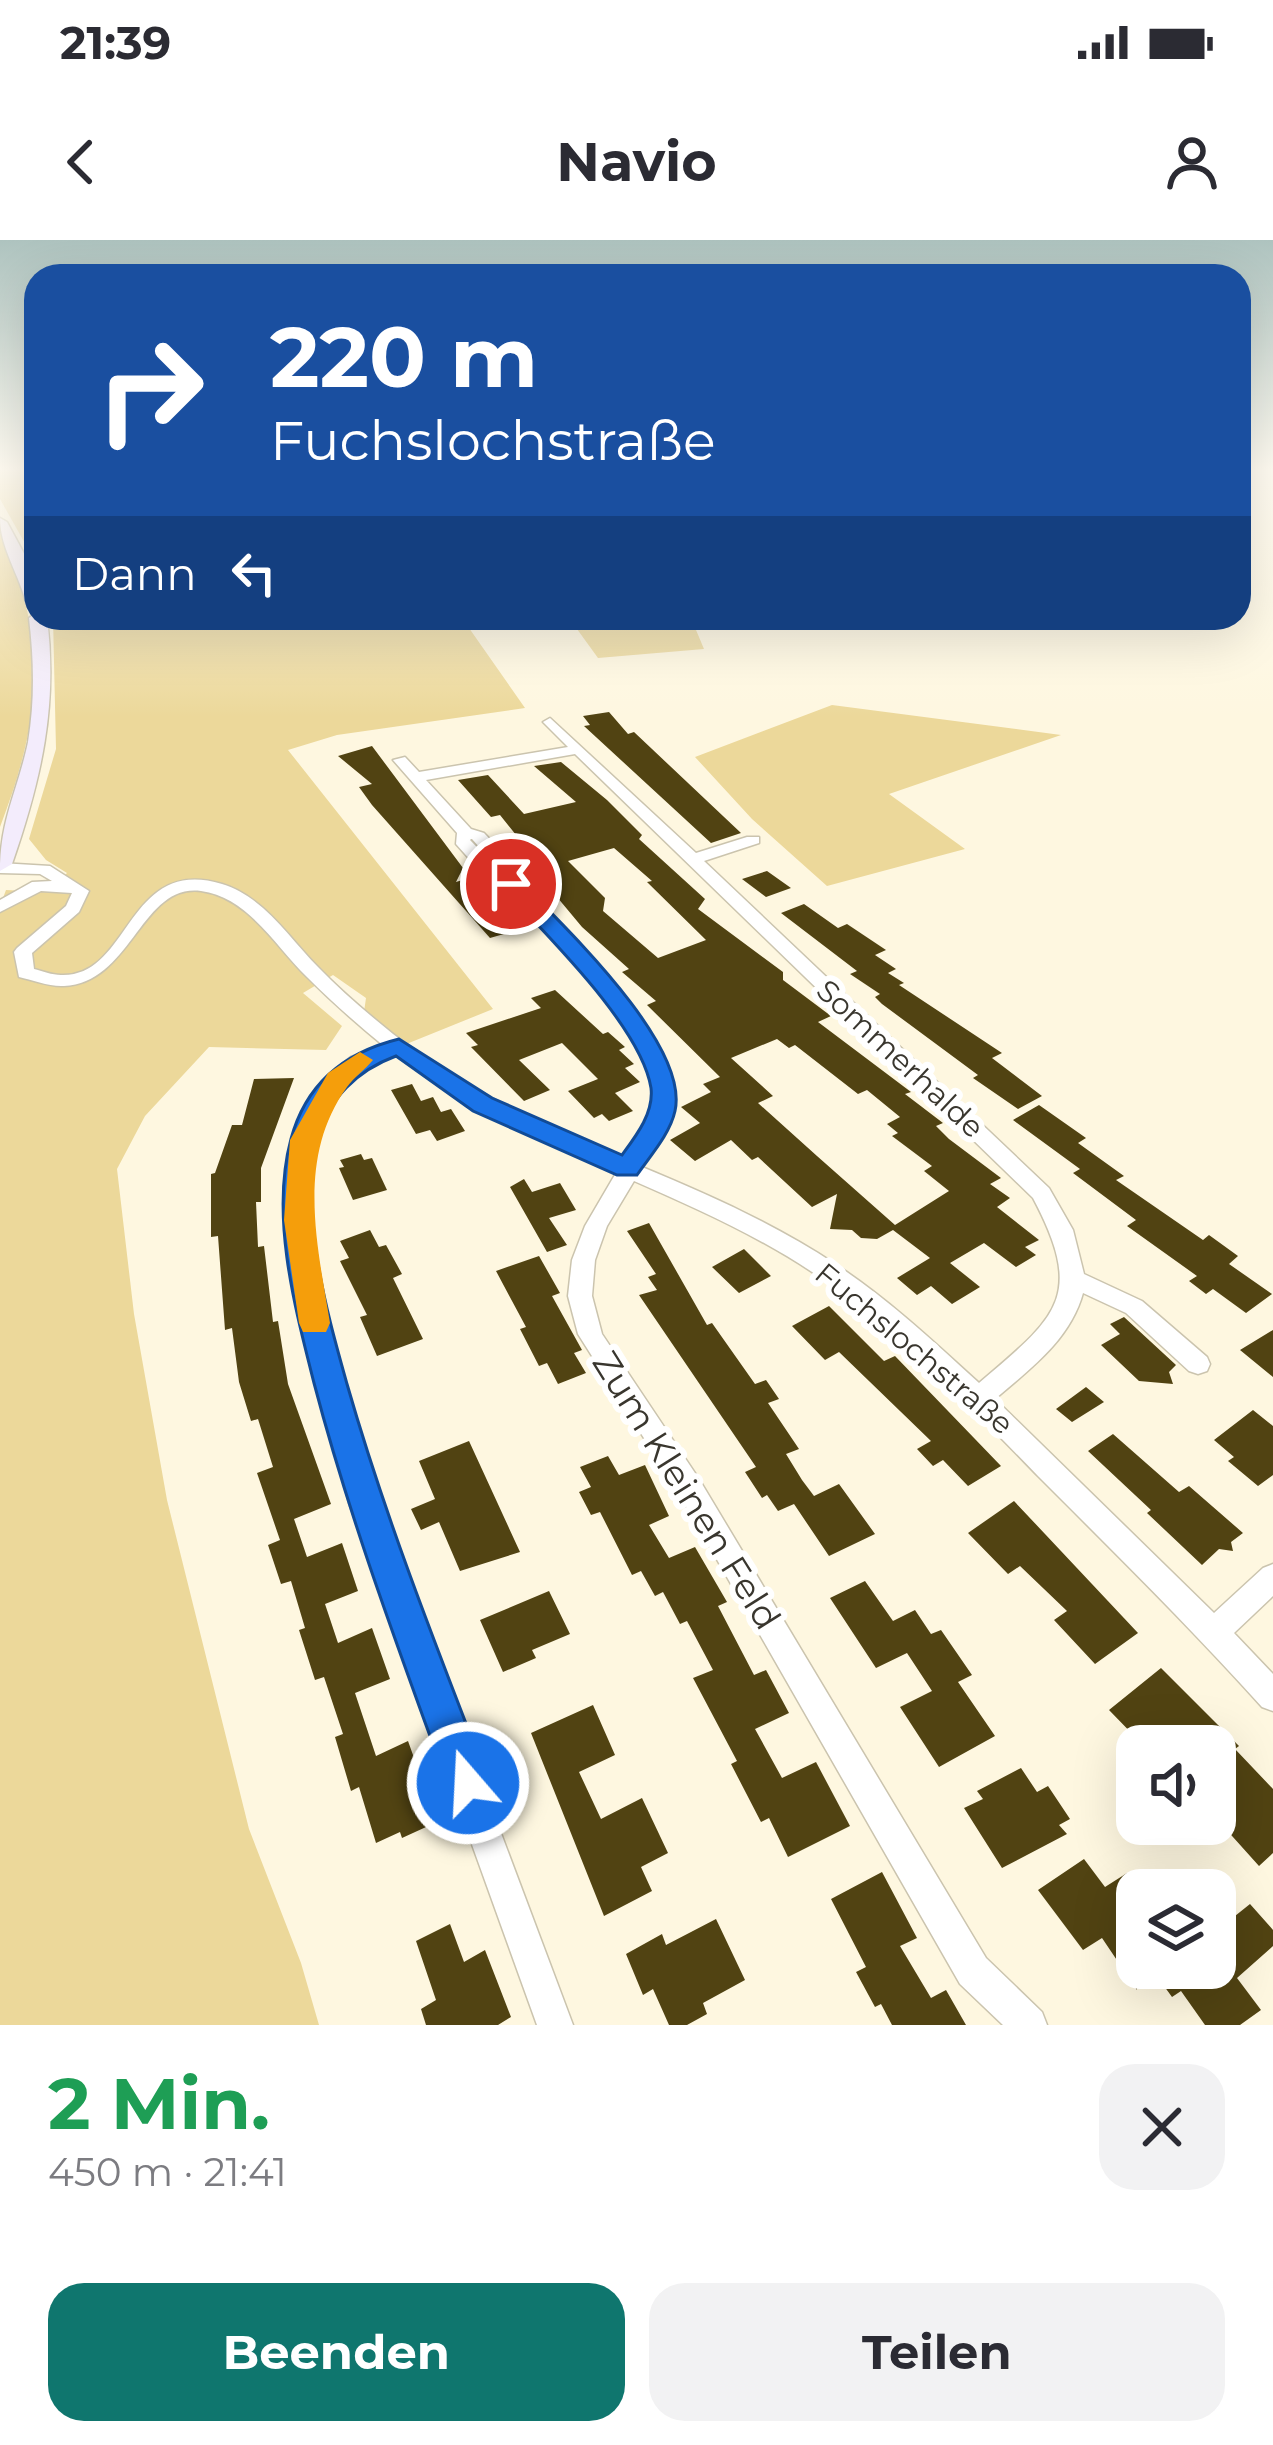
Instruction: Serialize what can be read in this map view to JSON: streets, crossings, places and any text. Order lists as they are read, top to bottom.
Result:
{
  "streets": {
    "street": ["Sommerhalde", "Fuchslochstraße", "Zum Kleinen Feld"]
  },
  "crossings": [
    ["Fuchslochstraße", "Zum Kleinen Feld"]
  ],
  "page": {
    "status": "21:39",
    "header": "Navio",
    "turn": ["220 m", "Fuchslochstraße"],
    "then": "Dann",
    "heading": ["2 Min.", "450 m · 21:41"],
    "buttons": ["Beenden", "Teilen"]
  }
}
